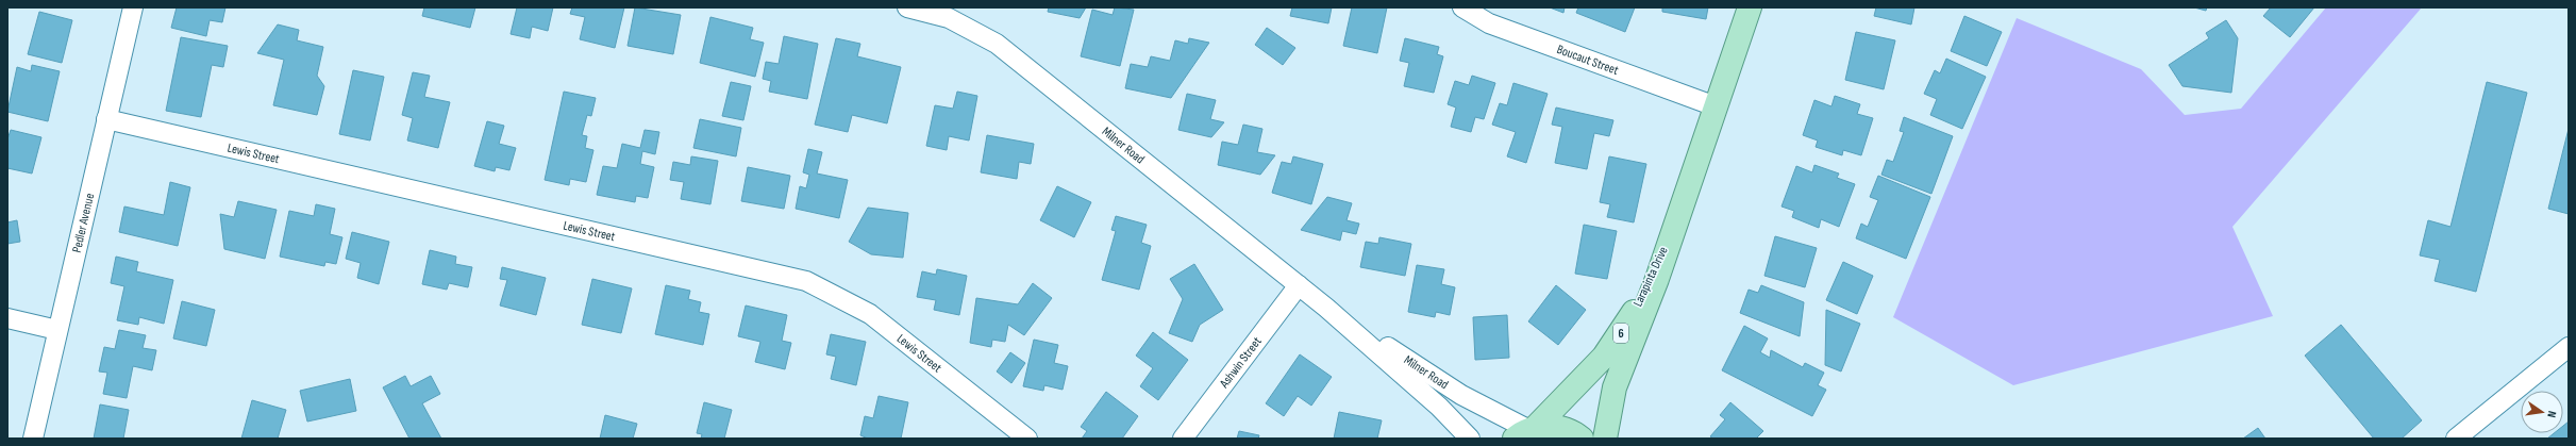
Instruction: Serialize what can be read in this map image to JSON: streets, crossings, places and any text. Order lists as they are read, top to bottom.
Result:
{
  "streets": {
    "main road": ["Larapinta Drive", "6"],
    "street": [
      "Boucaut Street",
      "Milner Road",
      "Lewis Street",
      "Pedler Avenue",
      "Ashwin Street"
    ]
  },
  "crossings": [
    ["Boucaut Street", "Larapinta Drive"],
    ["Milner Road", "Larapinta Drive"],
    ["Milner Road", "Ashwin Street"],
    ["Lewis Street", "Pedler Avenue"]
  ],
  "north": "right"
}
